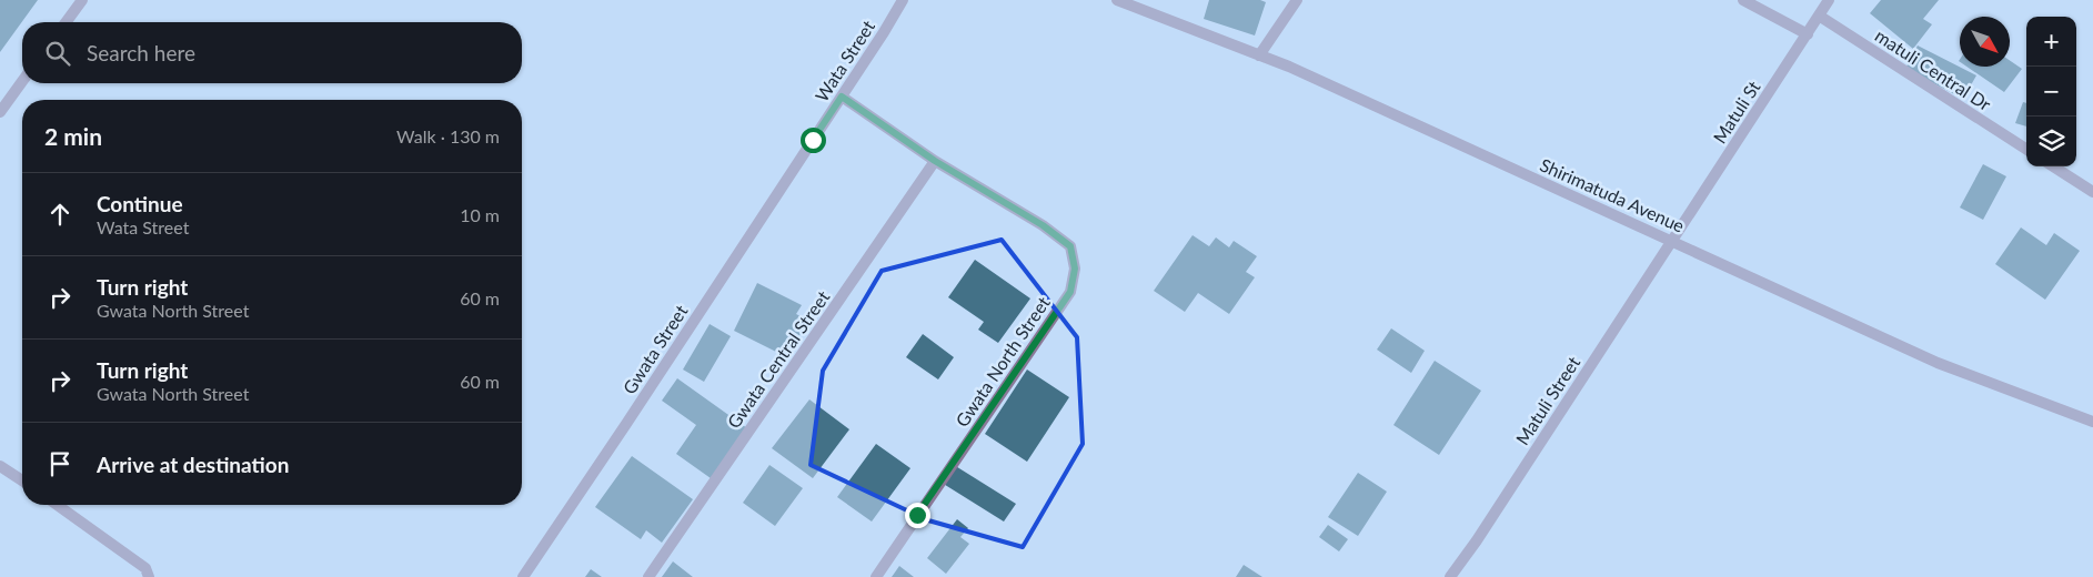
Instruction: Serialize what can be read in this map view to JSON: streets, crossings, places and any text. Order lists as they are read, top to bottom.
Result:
{
  "streets": {
    "street": [
      "Wata Street",
      "matuli Central Dr",
      "Matuli St",
      "Shirimatuda Avenue",
      "Gwata Street",
      "Gwata Central Street",
      "Gwata North Street",
      "Matuli Street"
    ]
  },
  "crossings": [
    ["Wata Street", "Gwata Street"],
    ["Wata Street", "Gwata North Street"],
    ["matuli Central Dr", "Matuli St"],
    ["Matuli St", "Shirimatuda Avenue"],
    ["Matuli St", "Matuli Street"],
    ["Shirimatuda Avenue", "Matuli Street"],
    ["Gwata Central Street", "Gwata North Street"]
  ],
  "north": "bottom right",
  "page": {
    "map_buttons": ["+", "−"],
    "search": "Search here",
    "heading": ["2 min", "Walk · 130 m"],
    "list": [
      ["Continue", "Wata Street", "10 m"],
      ["Turn right", "Gwata North Street", "60 m"],
      ["Turn right", "Gwata North Street", "60 m"],
      "Arrive at destination"
    ]
  }
}
